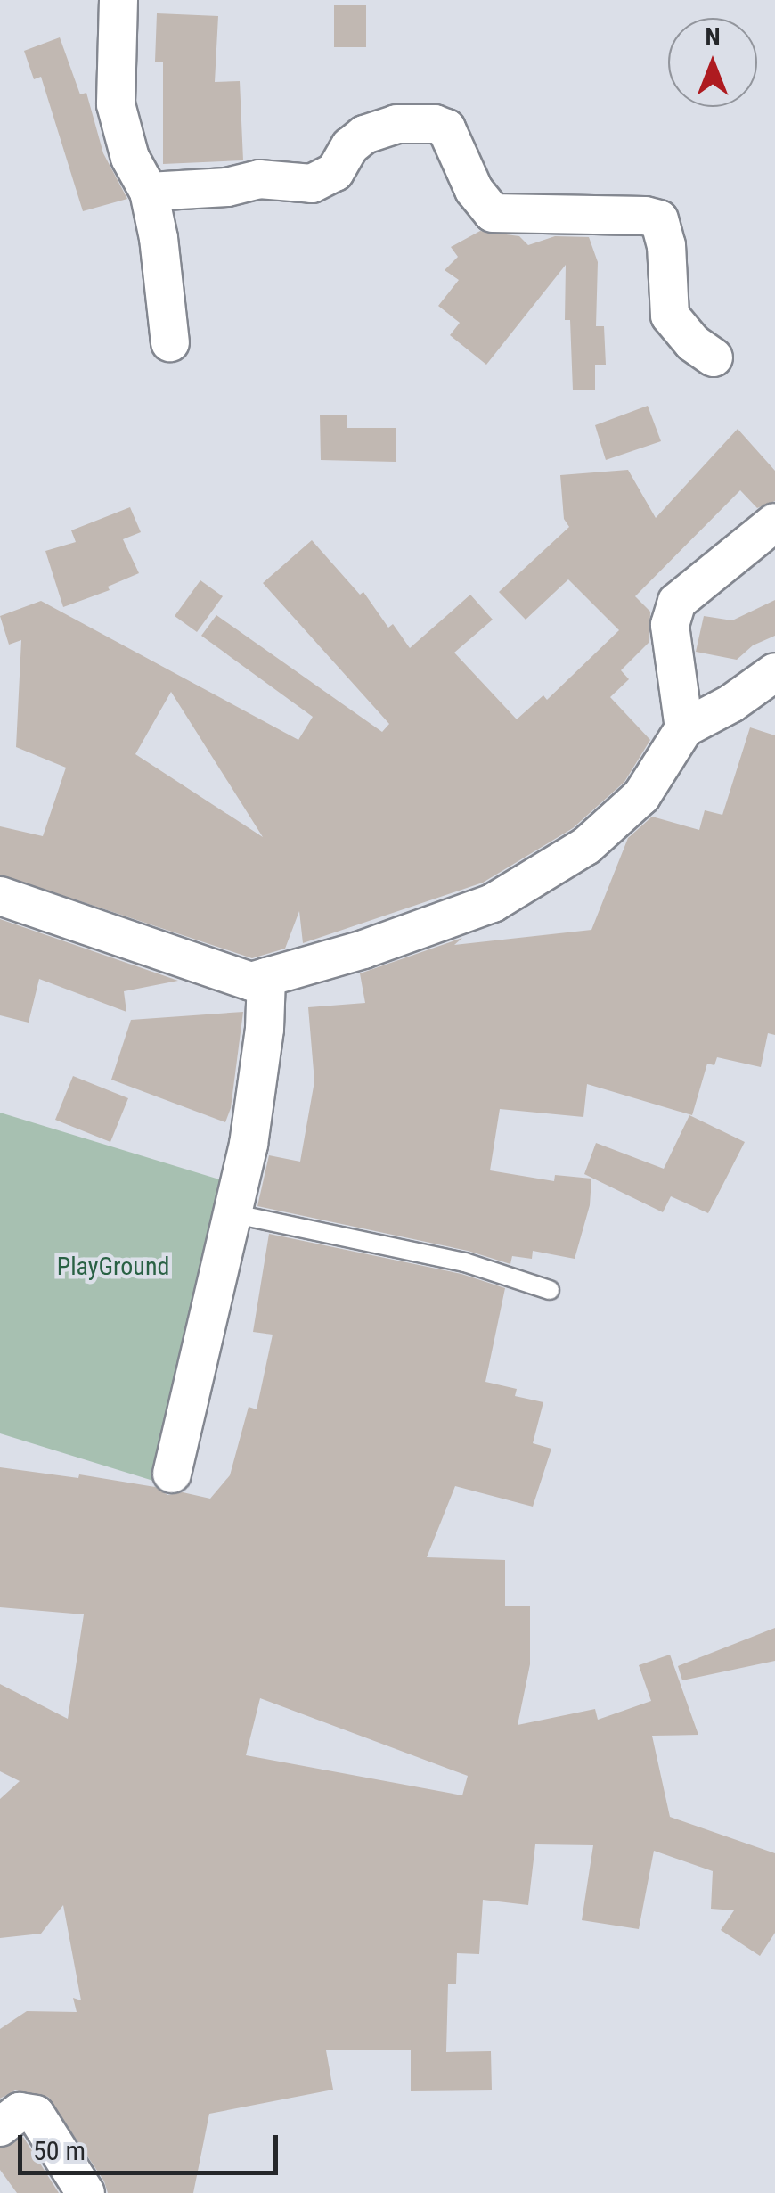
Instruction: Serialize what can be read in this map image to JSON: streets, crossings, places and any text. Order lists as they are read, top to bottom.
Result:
{
  "parks": ["PlayGround"],
  "scale_bar": "50 m",
  "north": "top"
}
